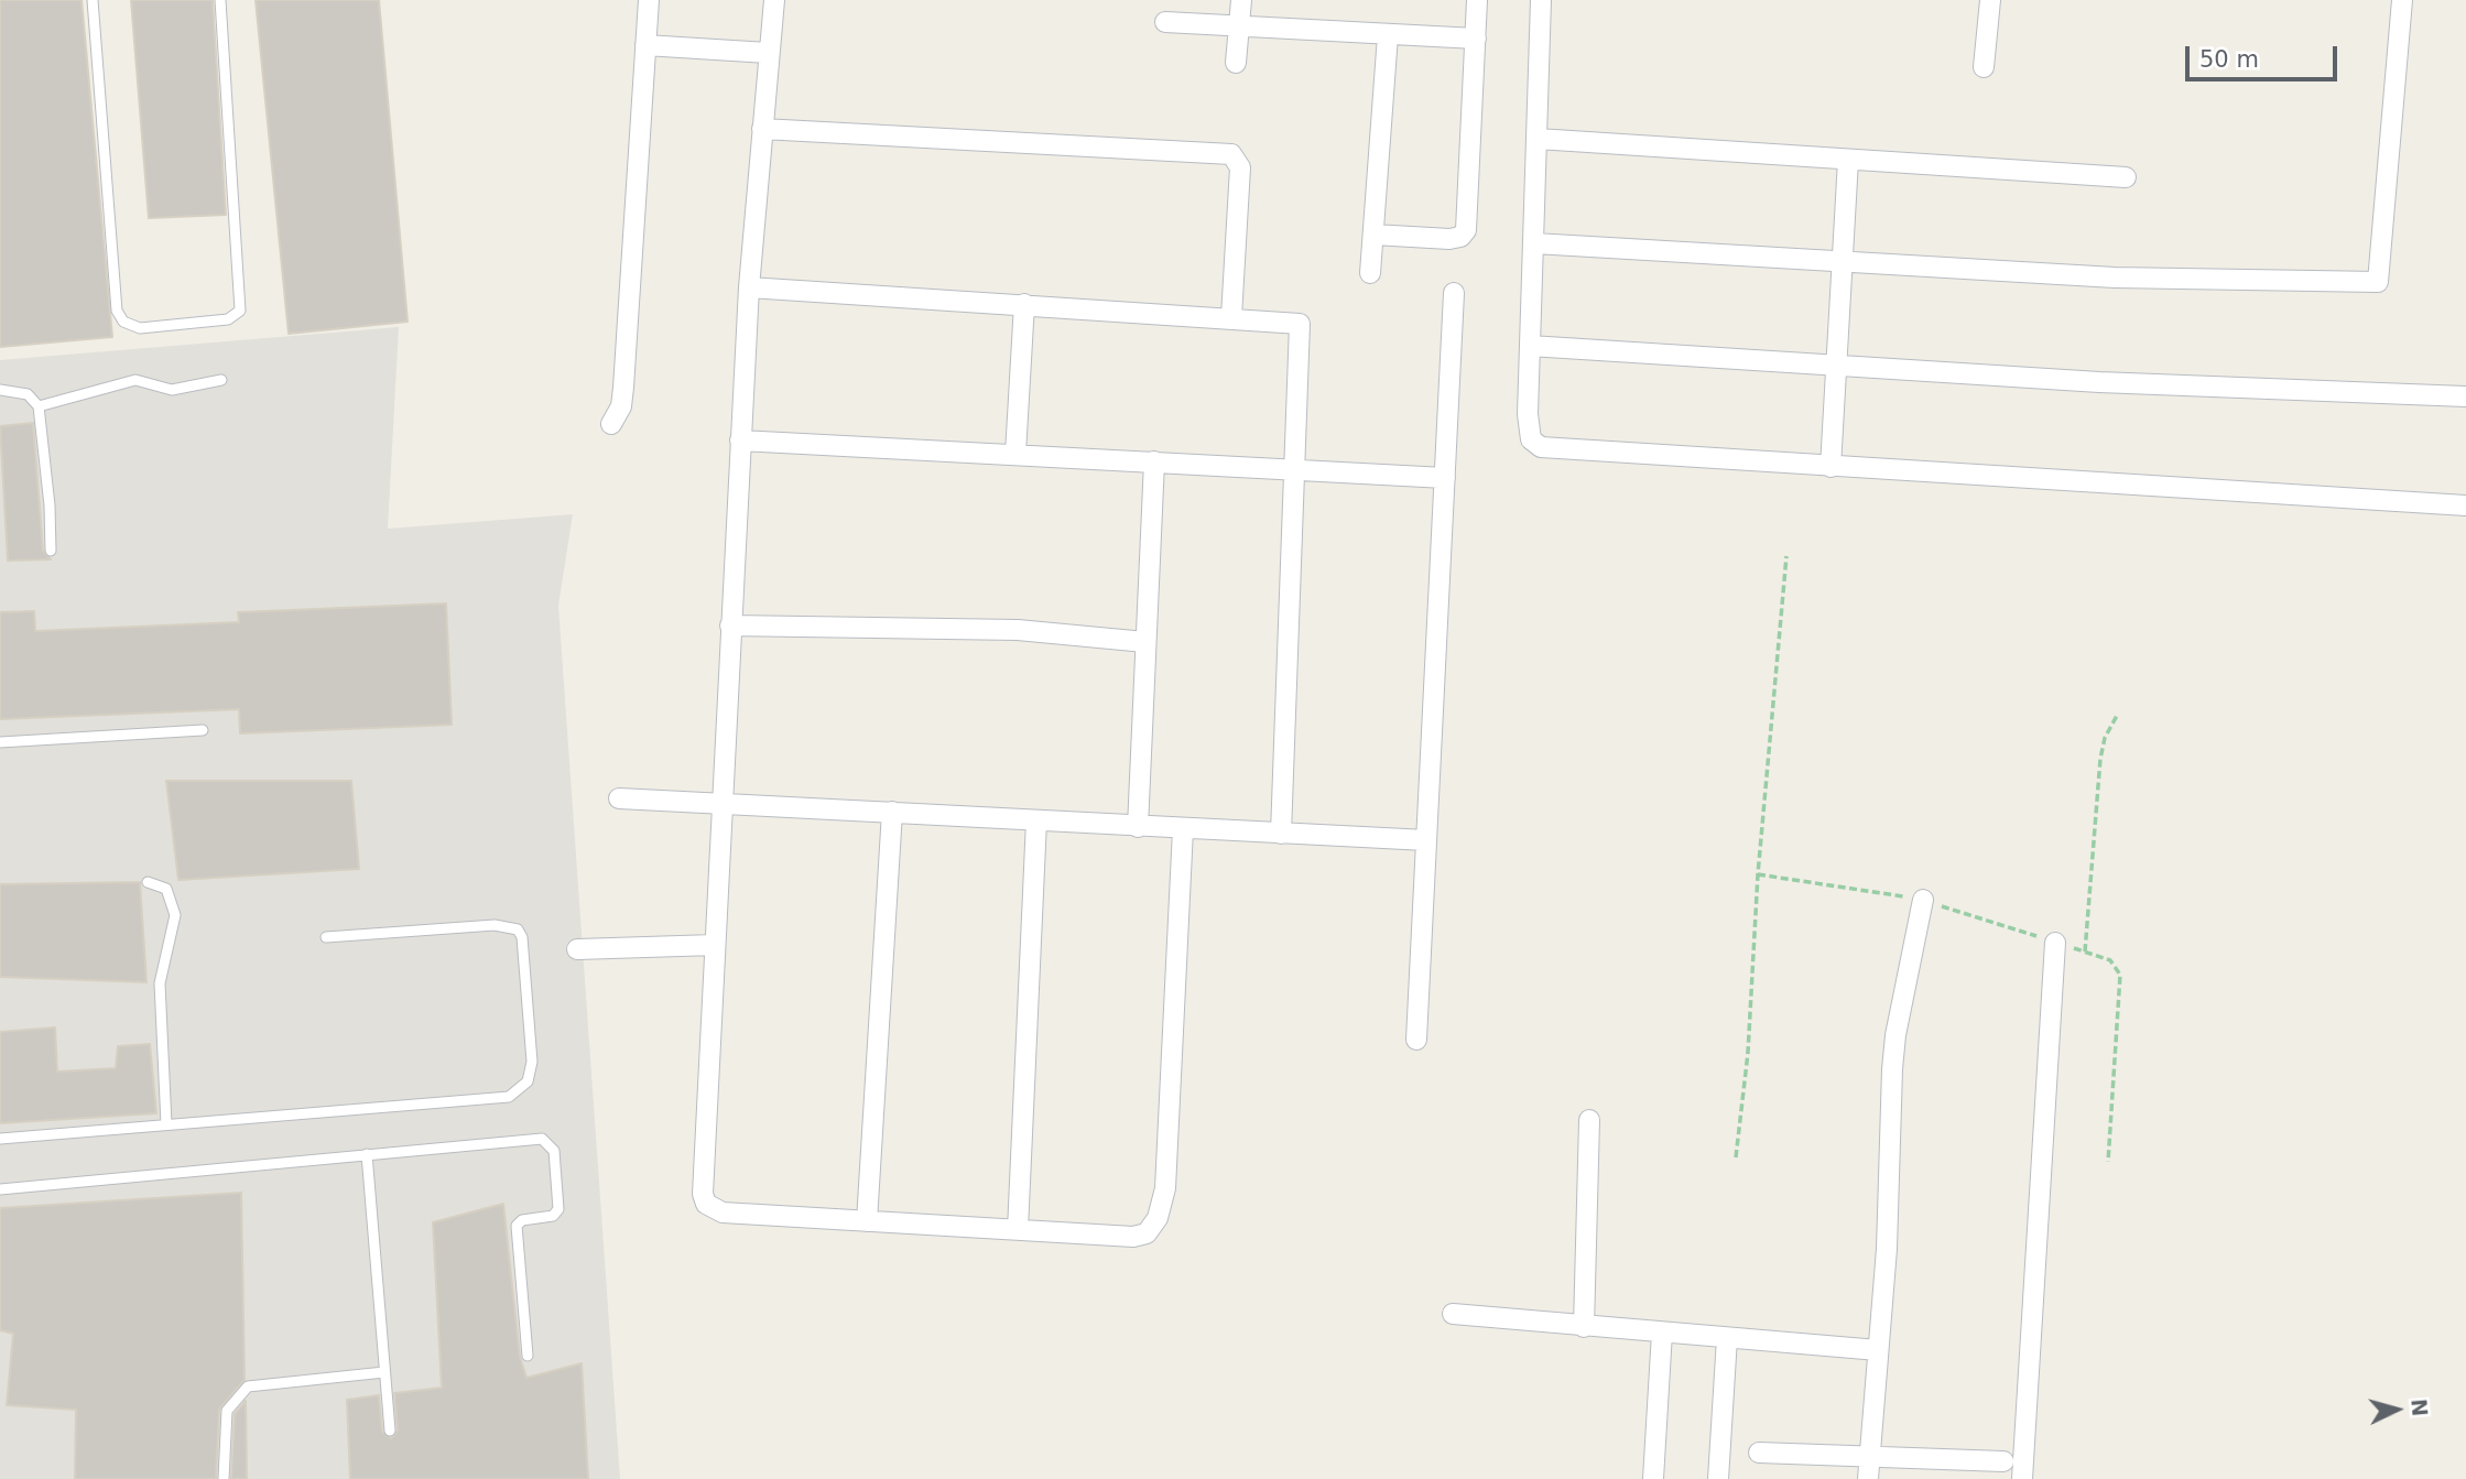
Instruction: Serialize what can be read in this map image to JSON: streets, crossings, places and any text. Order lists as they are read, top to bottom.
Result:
{
  "scale_bar": "50 m",
  "north": "right"
}
